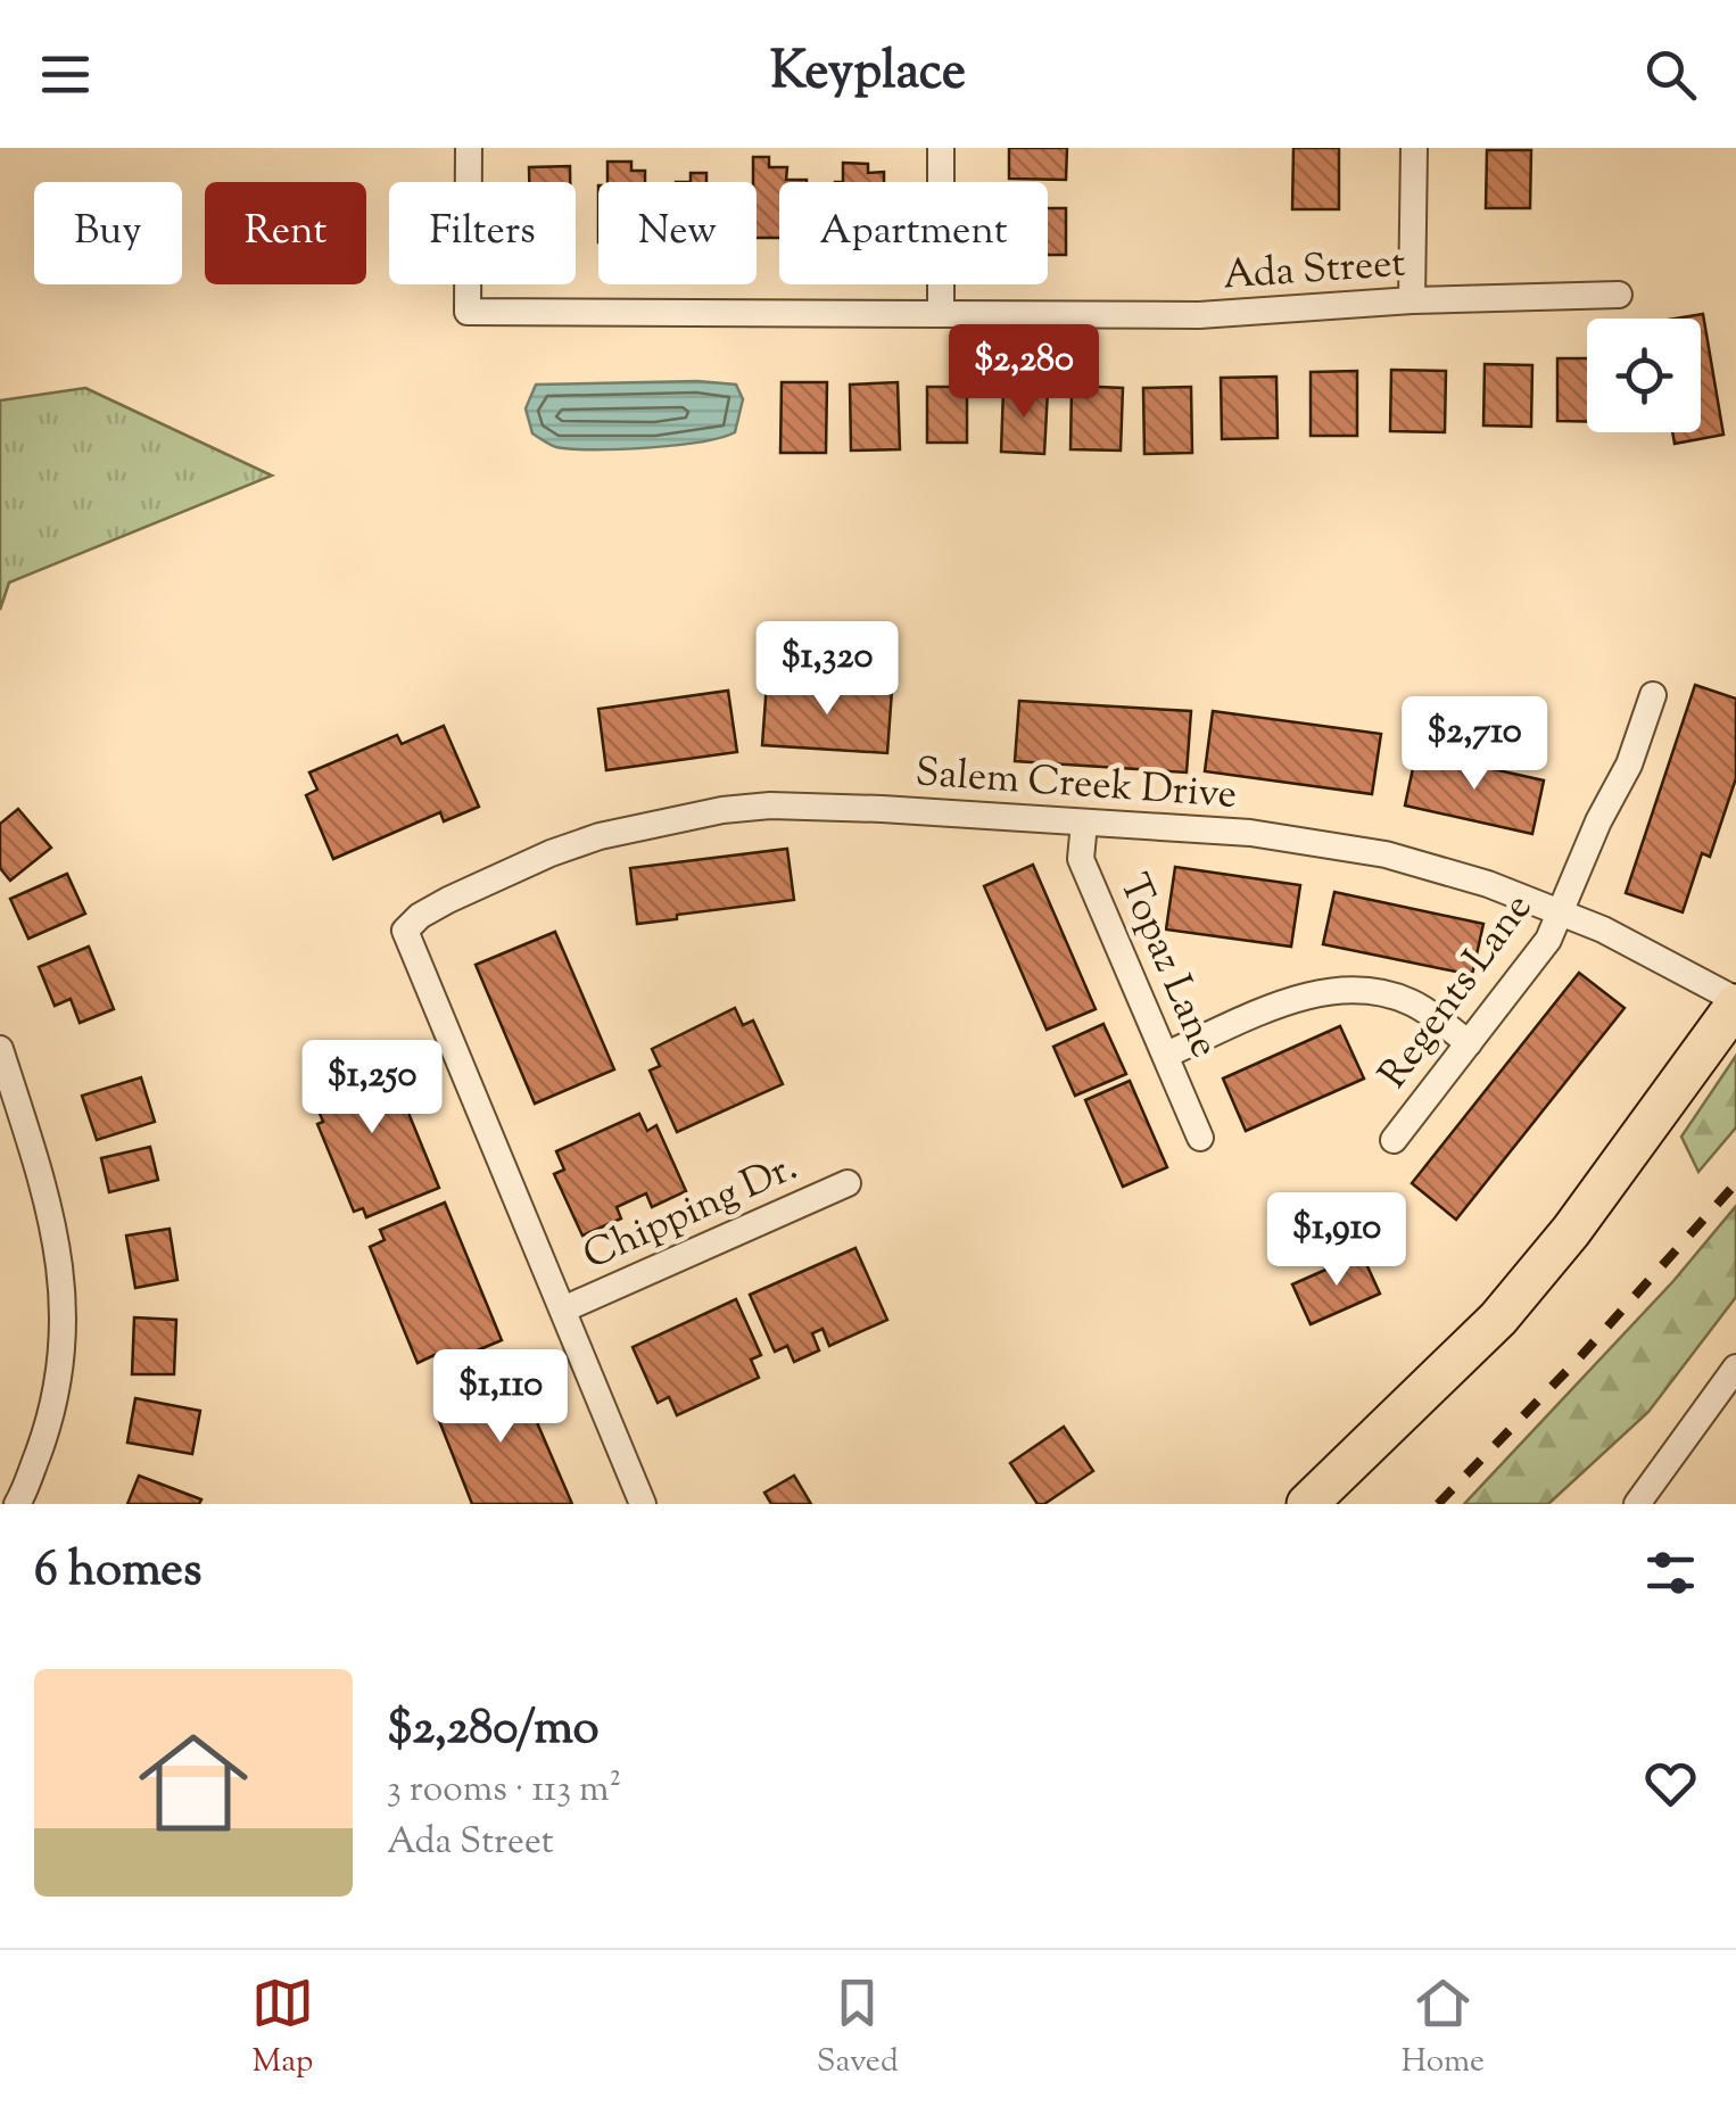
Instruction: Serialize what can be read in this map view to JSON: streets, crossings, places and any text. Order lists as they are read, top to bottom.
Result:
{
  "streets": {
    "street": [
      "Ada Street",
      "Salem Creek Drive",
      "Topaz Lane",
      "Regents Lane",
      "Chipping Dr."
    ]
  },
  "crossings": [
    ["Salem Creek Drive", "Topaz Lane"],
    ["Salem Creek Drive", "Regents Lane"],
    ["Salem Creek Drive", "Chipping Dr."]
  ],
  "page": {
    "header": "Keyplace",
    "chip": [
      "Buy",
      "Rent",
      "Filters",
      "New",
      "Apartment"
    ],
    "price": [
      "$2,280",
      "$1,320",
      "$2,710",
      "$1,250",
      "$1,910",
      "$1,110"
    ],
    "heading": "6 homes",
    "list": [
      {
        "name": "$2,280/mo",
        "note": "3 rooms · 113 m² · Ada Street"
      }
    ],
    "tabs": ["Map", "Saved", "Home"]
  }
}
